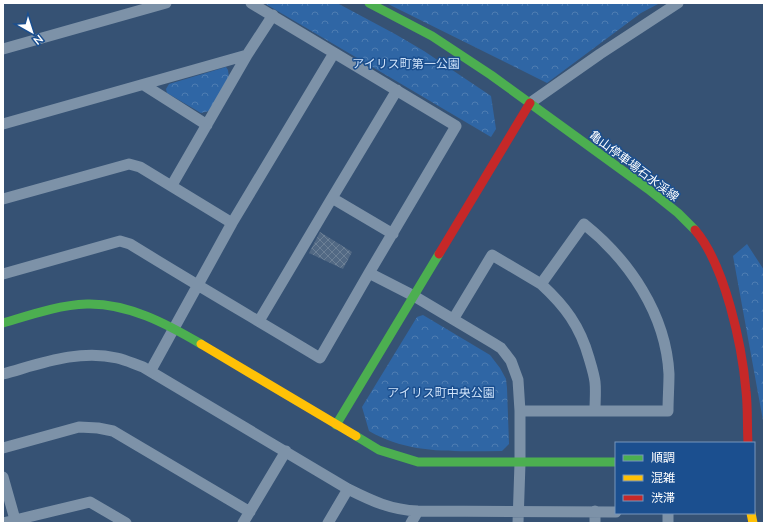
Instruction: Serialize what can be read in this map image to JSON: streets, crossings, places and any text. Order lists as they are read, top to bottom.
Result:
{
  "streets": {
    "street": ["亀山停車場石水渓線"]
  },
  "parks": ["アイリス町第一公園", "アイリス町中央公園"],
  "legend": ["順調", "混雑", "渋滞"],
  "north": "bottom right"
}
